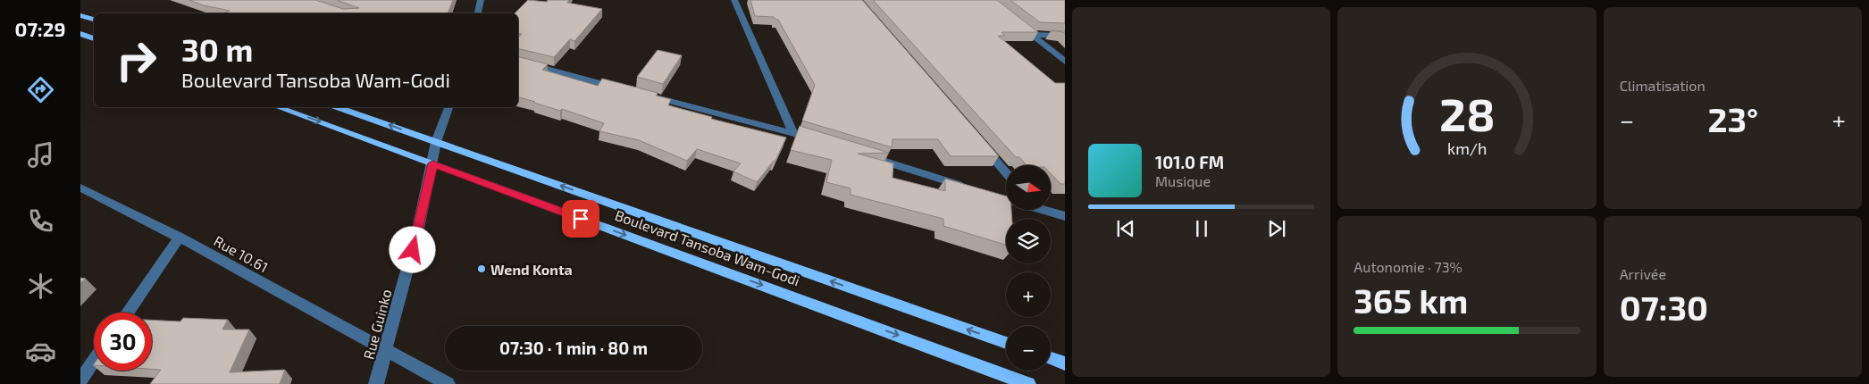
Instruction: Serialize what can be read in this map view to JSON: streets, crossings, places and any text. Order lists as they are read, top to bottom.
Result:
{
  "streets": {
    "main road": ["Boulevard Tansoba Wam-Godi"],
    "street": ["Rue 10.61", "Rue Guinko"]
  },
  "crossings": [
    ["Boulevard Tansoba Wam-Godi", "Rue Guinko"],
    ["Rue 10.61", "Rue Guinko"]
  ],
  "places": ["Wend Konta"],
  "north": "right",
  "page": {
    "tabs": "07:29",
    "tile": [
      "Climatisation",
      ["Autonomie · 73%", "365 km"],
      ["Arrivée", "07:30"]
    ],
    "turn": ["30 m", "Boulevard Tansoba Wam-Godi"],
    "heat": ["−", "23°", "+"],
    "song": ["101.0 FM", "Musique"],
    "map_buttons": ["+", "−"],
    "limit": "30",
    "trip": "07:30 · 1 min · 80 m",
    "gauge": ["28", "km/h"]
  }
}
